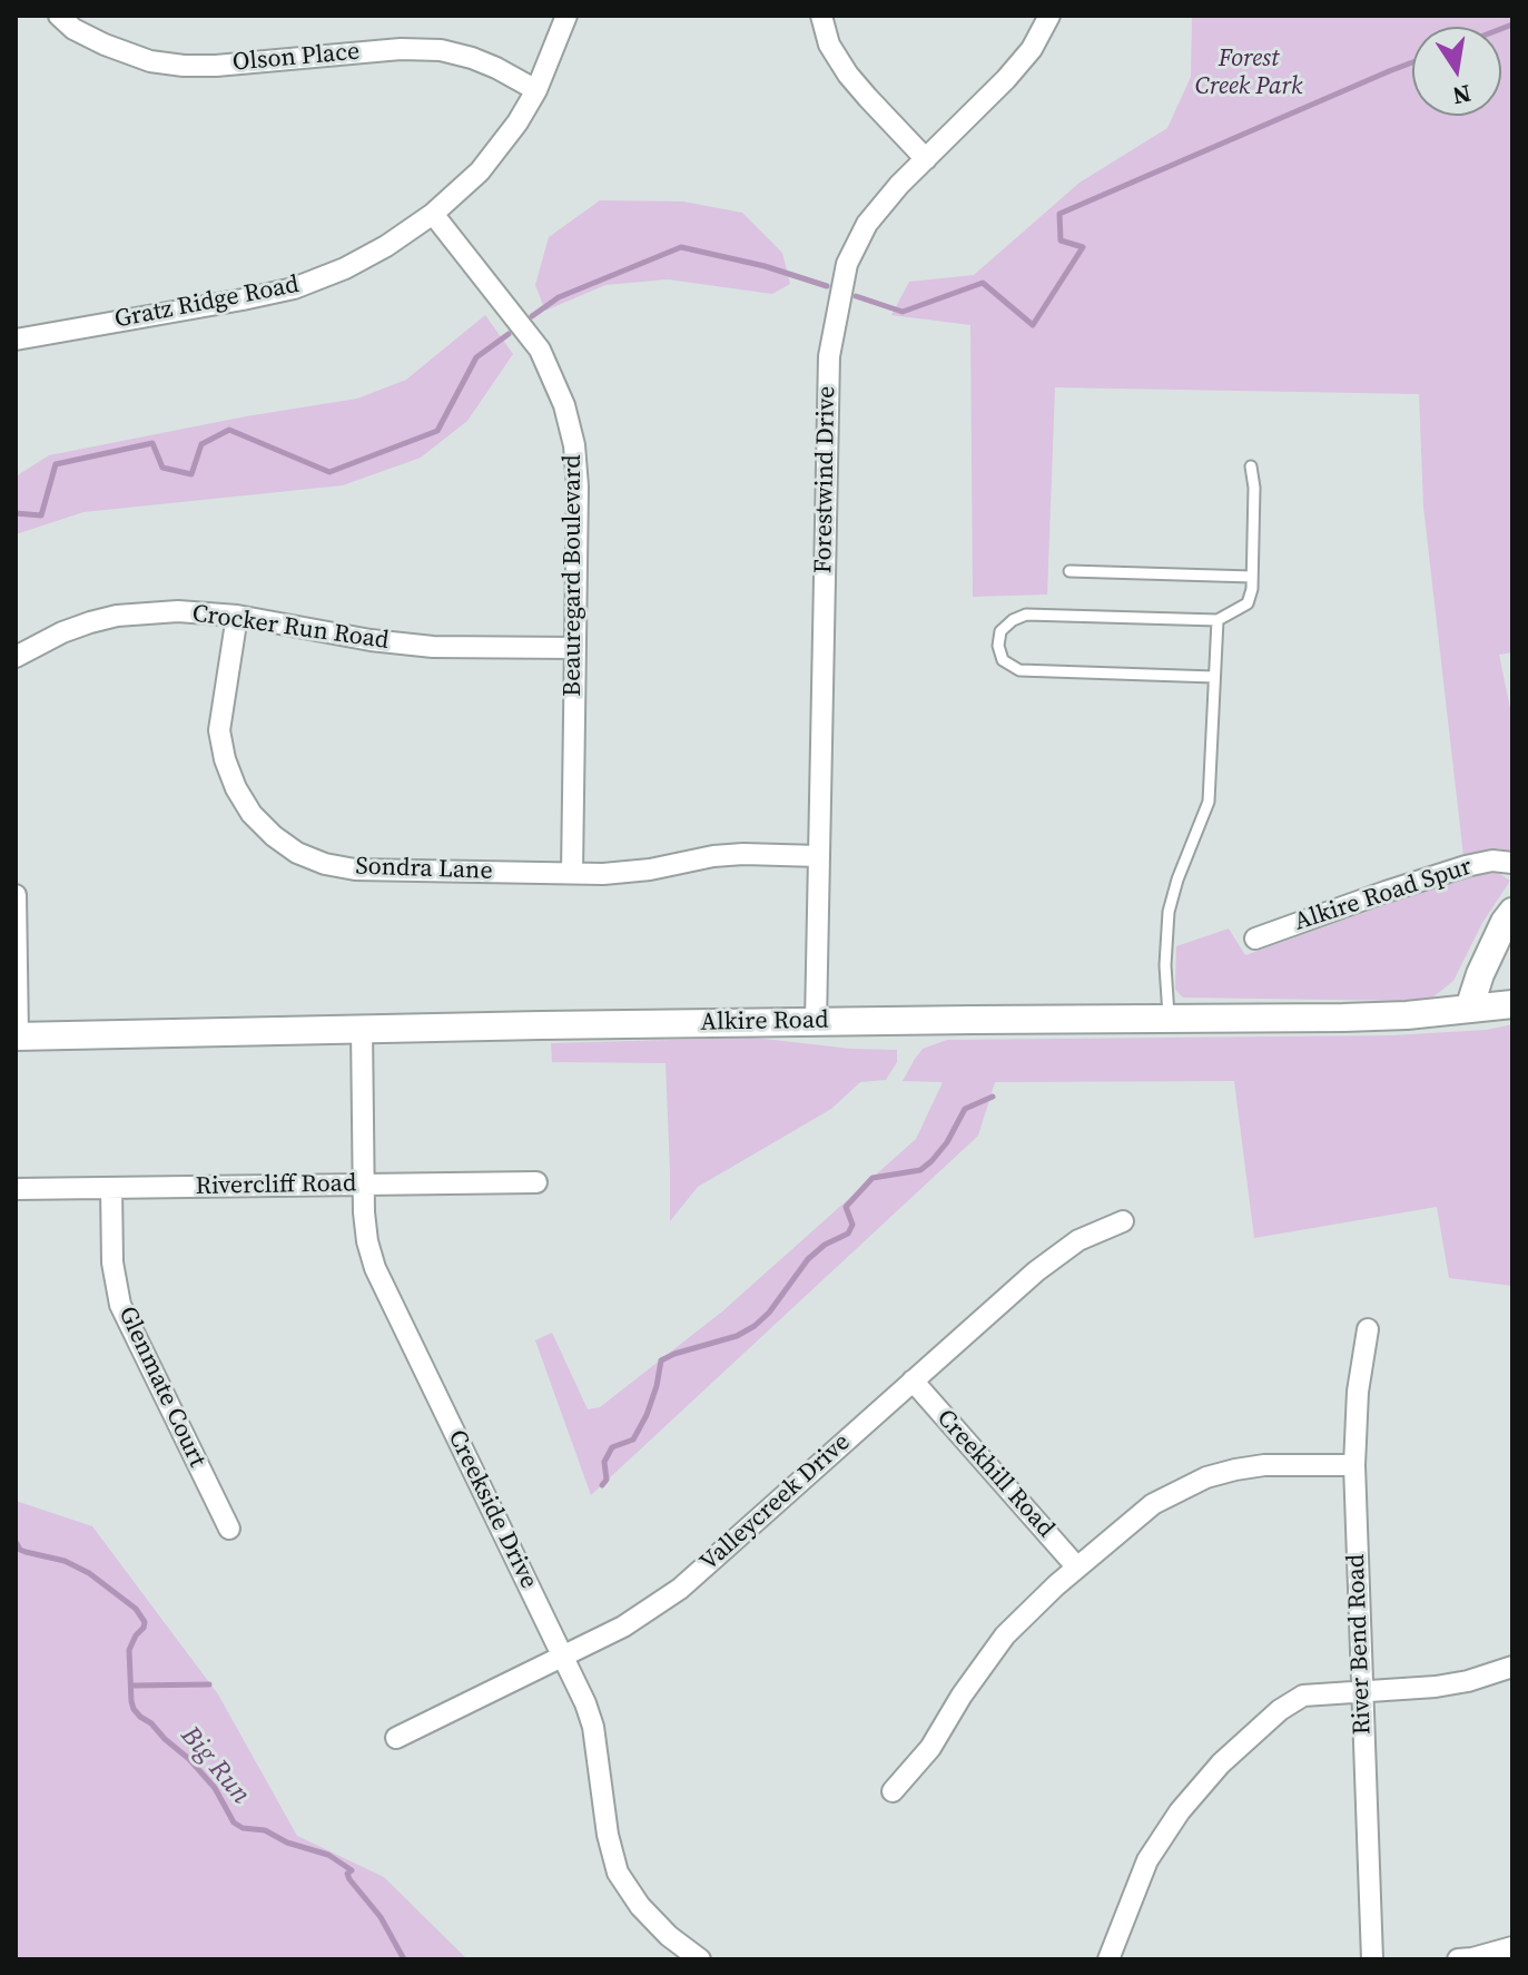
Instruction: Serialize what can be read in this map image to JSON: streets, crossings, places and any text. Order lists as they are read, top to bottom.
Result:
{
  "streets": {
    "main road": ["Alkire Road"],
    "street": [
      "Olson Place",
      "Gratz Ridge Road",
      "Forestwind Drive",
      "Beauregard Boulevard",
      "Crocker Run Road",
      "Sondra Lane",
      "Alkire Road Spur",
      "Rivercliff Road",
      "Glenmate Court",
      "Creekhill Road",
      "Valleycreek Drive",
      "Creekside Drive",
      "River Bend Road"
    ]
  },
  "crossings": [
    ["Olson Place", "Gratz Ridge Road"],
    ["Gratz Ridge Road", "Beauregard Boulevard"],
    ["Forestwind Drive", "Sondra Lane"],
    ["Forestwind Drive", "Alkire Road"],
    ["Beauregard Boulevard", "Crocker Run Road"],
    ["Beauregard Boulevard", "Sondra Lane"],
    ["Crocker Run Road", "Sondra Lane"],
    ["Alkire Road", "Creekside Drive"],
    ["Rivercliff Road", "Glenmate Court"],
    ["Rivercliff Road", "Creekside Drive"],
    ["Creekhill Road", "Valleycreek Drive"],
    ["Valleycreek Drive", "Creekside Drive"]
  ],
  "water": ["Big Run"],
  "parks": ["Forest Creek Park"],
  "north": "bottom"
}
